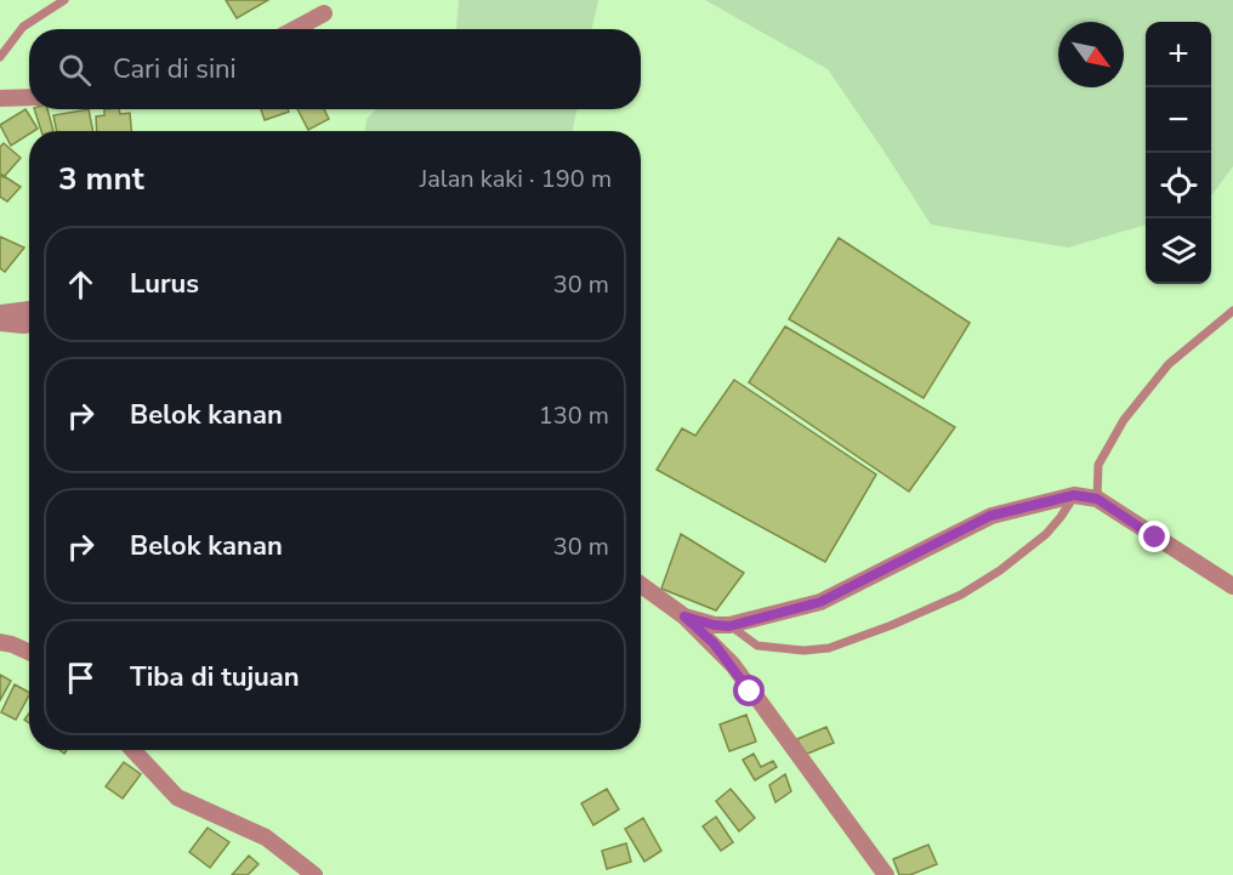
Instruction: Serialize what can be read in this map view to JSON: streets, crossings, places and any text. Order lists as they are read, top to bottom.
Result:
{
  "north": "bottom right",
  "page": {
    "map_buttons": ["+", "−"],
    "search": "Cari di sini",
    "heading": ["3 mnt", "Jalan kaki · 190 m"],
    "list": [
      ["Lurus", "30 m"],
      ["Belok kanan", "130 m"],
      ["Belok kanan", "30 m"],
      "Tiba di tujuan"
    ]
  }
}
